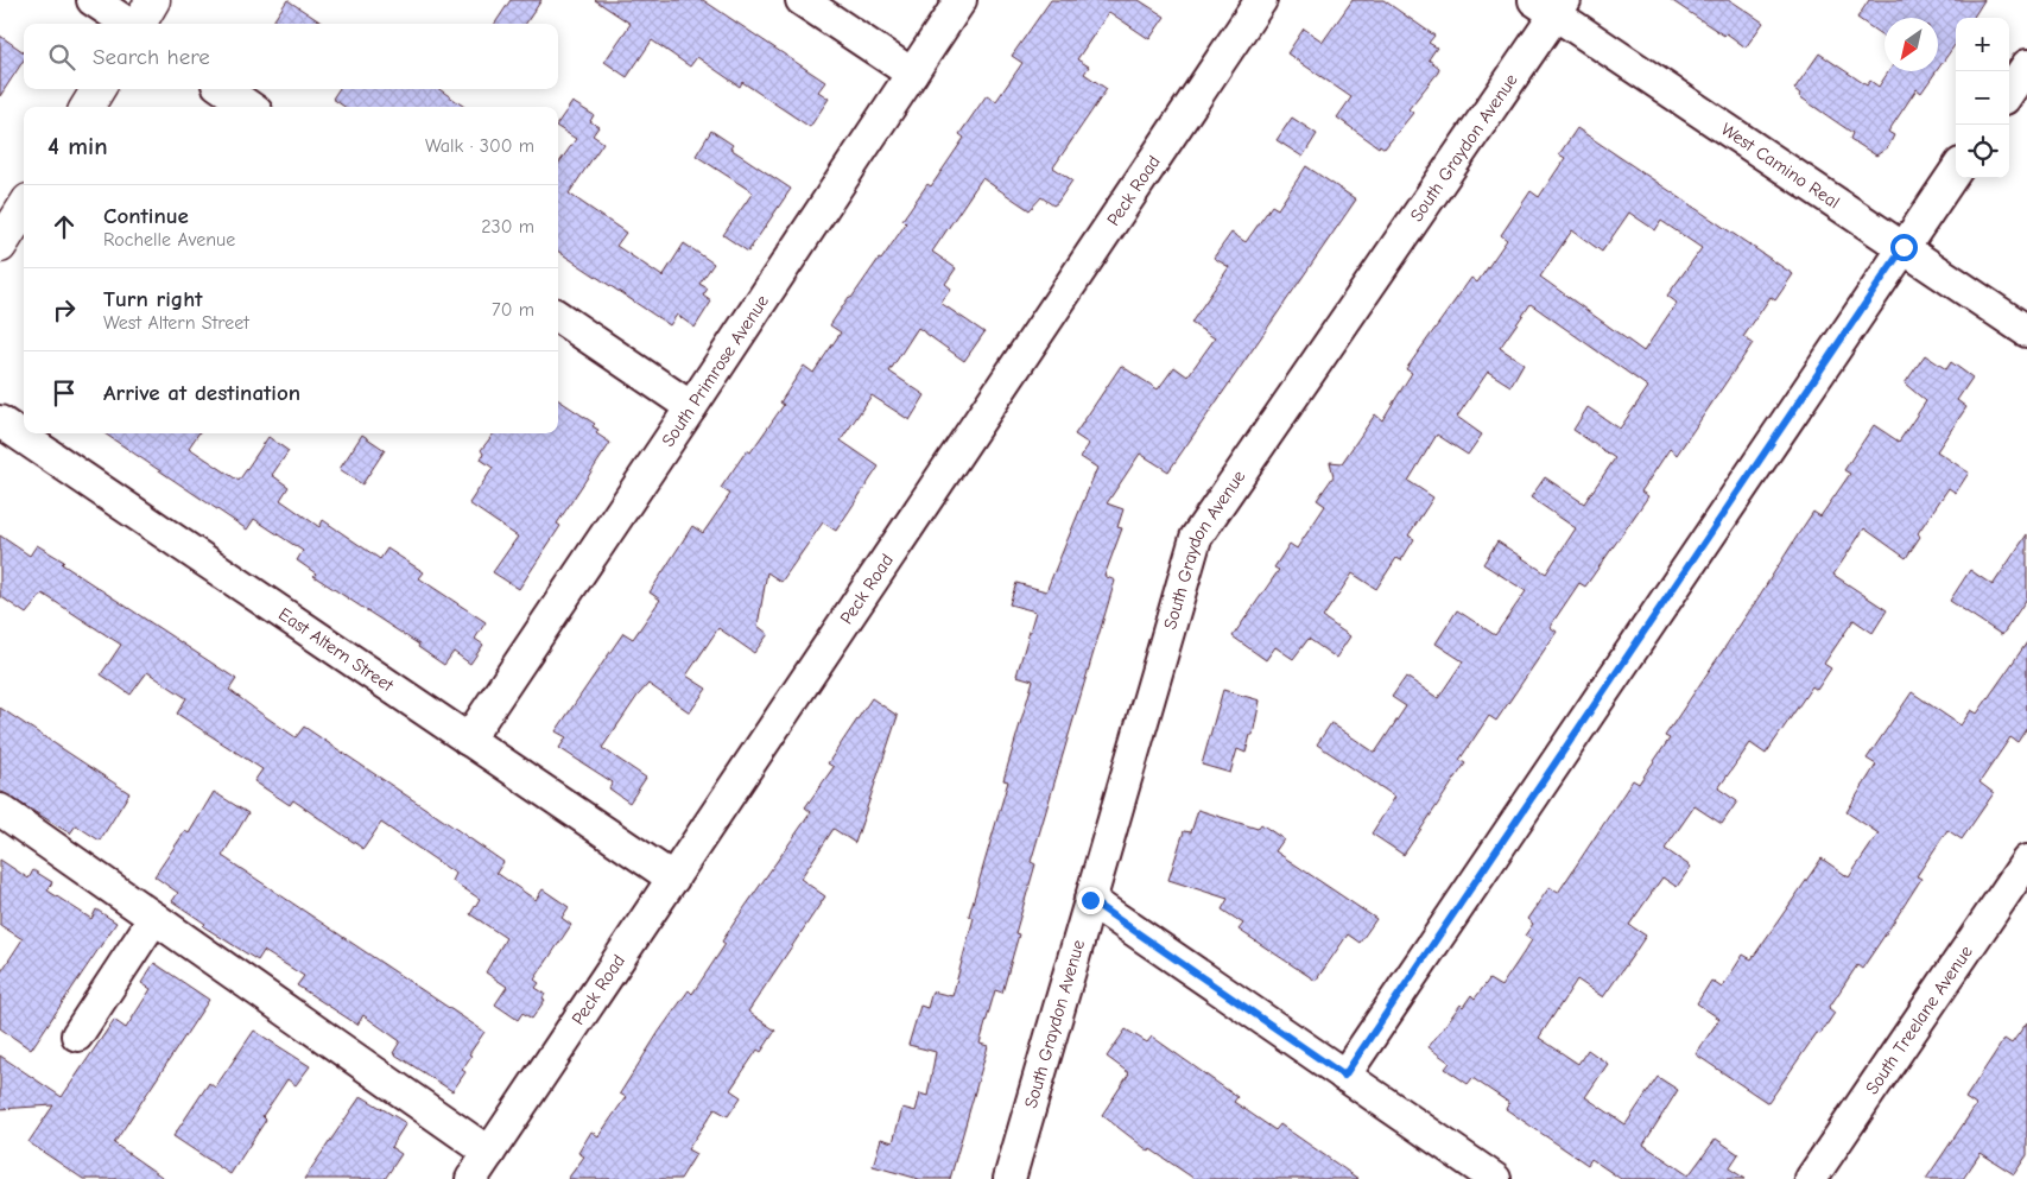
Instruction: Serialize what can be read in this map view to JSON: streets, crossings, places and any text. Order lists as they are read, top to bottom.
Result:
{
  "streets": {
    "street": [
      "South Graydon Avenue",
      "West Camino Real",
      "Peck Road",
      "South Primrose Avenue",
      "East Altern Street",
      "South Treelane Avenue"
    ]
  },
  "crossings": [
    ["South Graydon Avenue", "West Camino Real"],
    ["Peck Road", "East Altern Street"],
    ["South Primrose Avenue", "East Altern Street"]
  ],
  "north": "bottom left",
  "page": {
    "map_buttons": ["+", "−"],
    "search": "Search here",
    "heading": ["4 min", "Walk · 300 m"],
    "list": [
      ["Continue", "Rochelle Avenue", "230 m"],
      ["Turn right", "West Altern Street", "70 m"],
      "Arrive at destination"
    ]
  }
}
